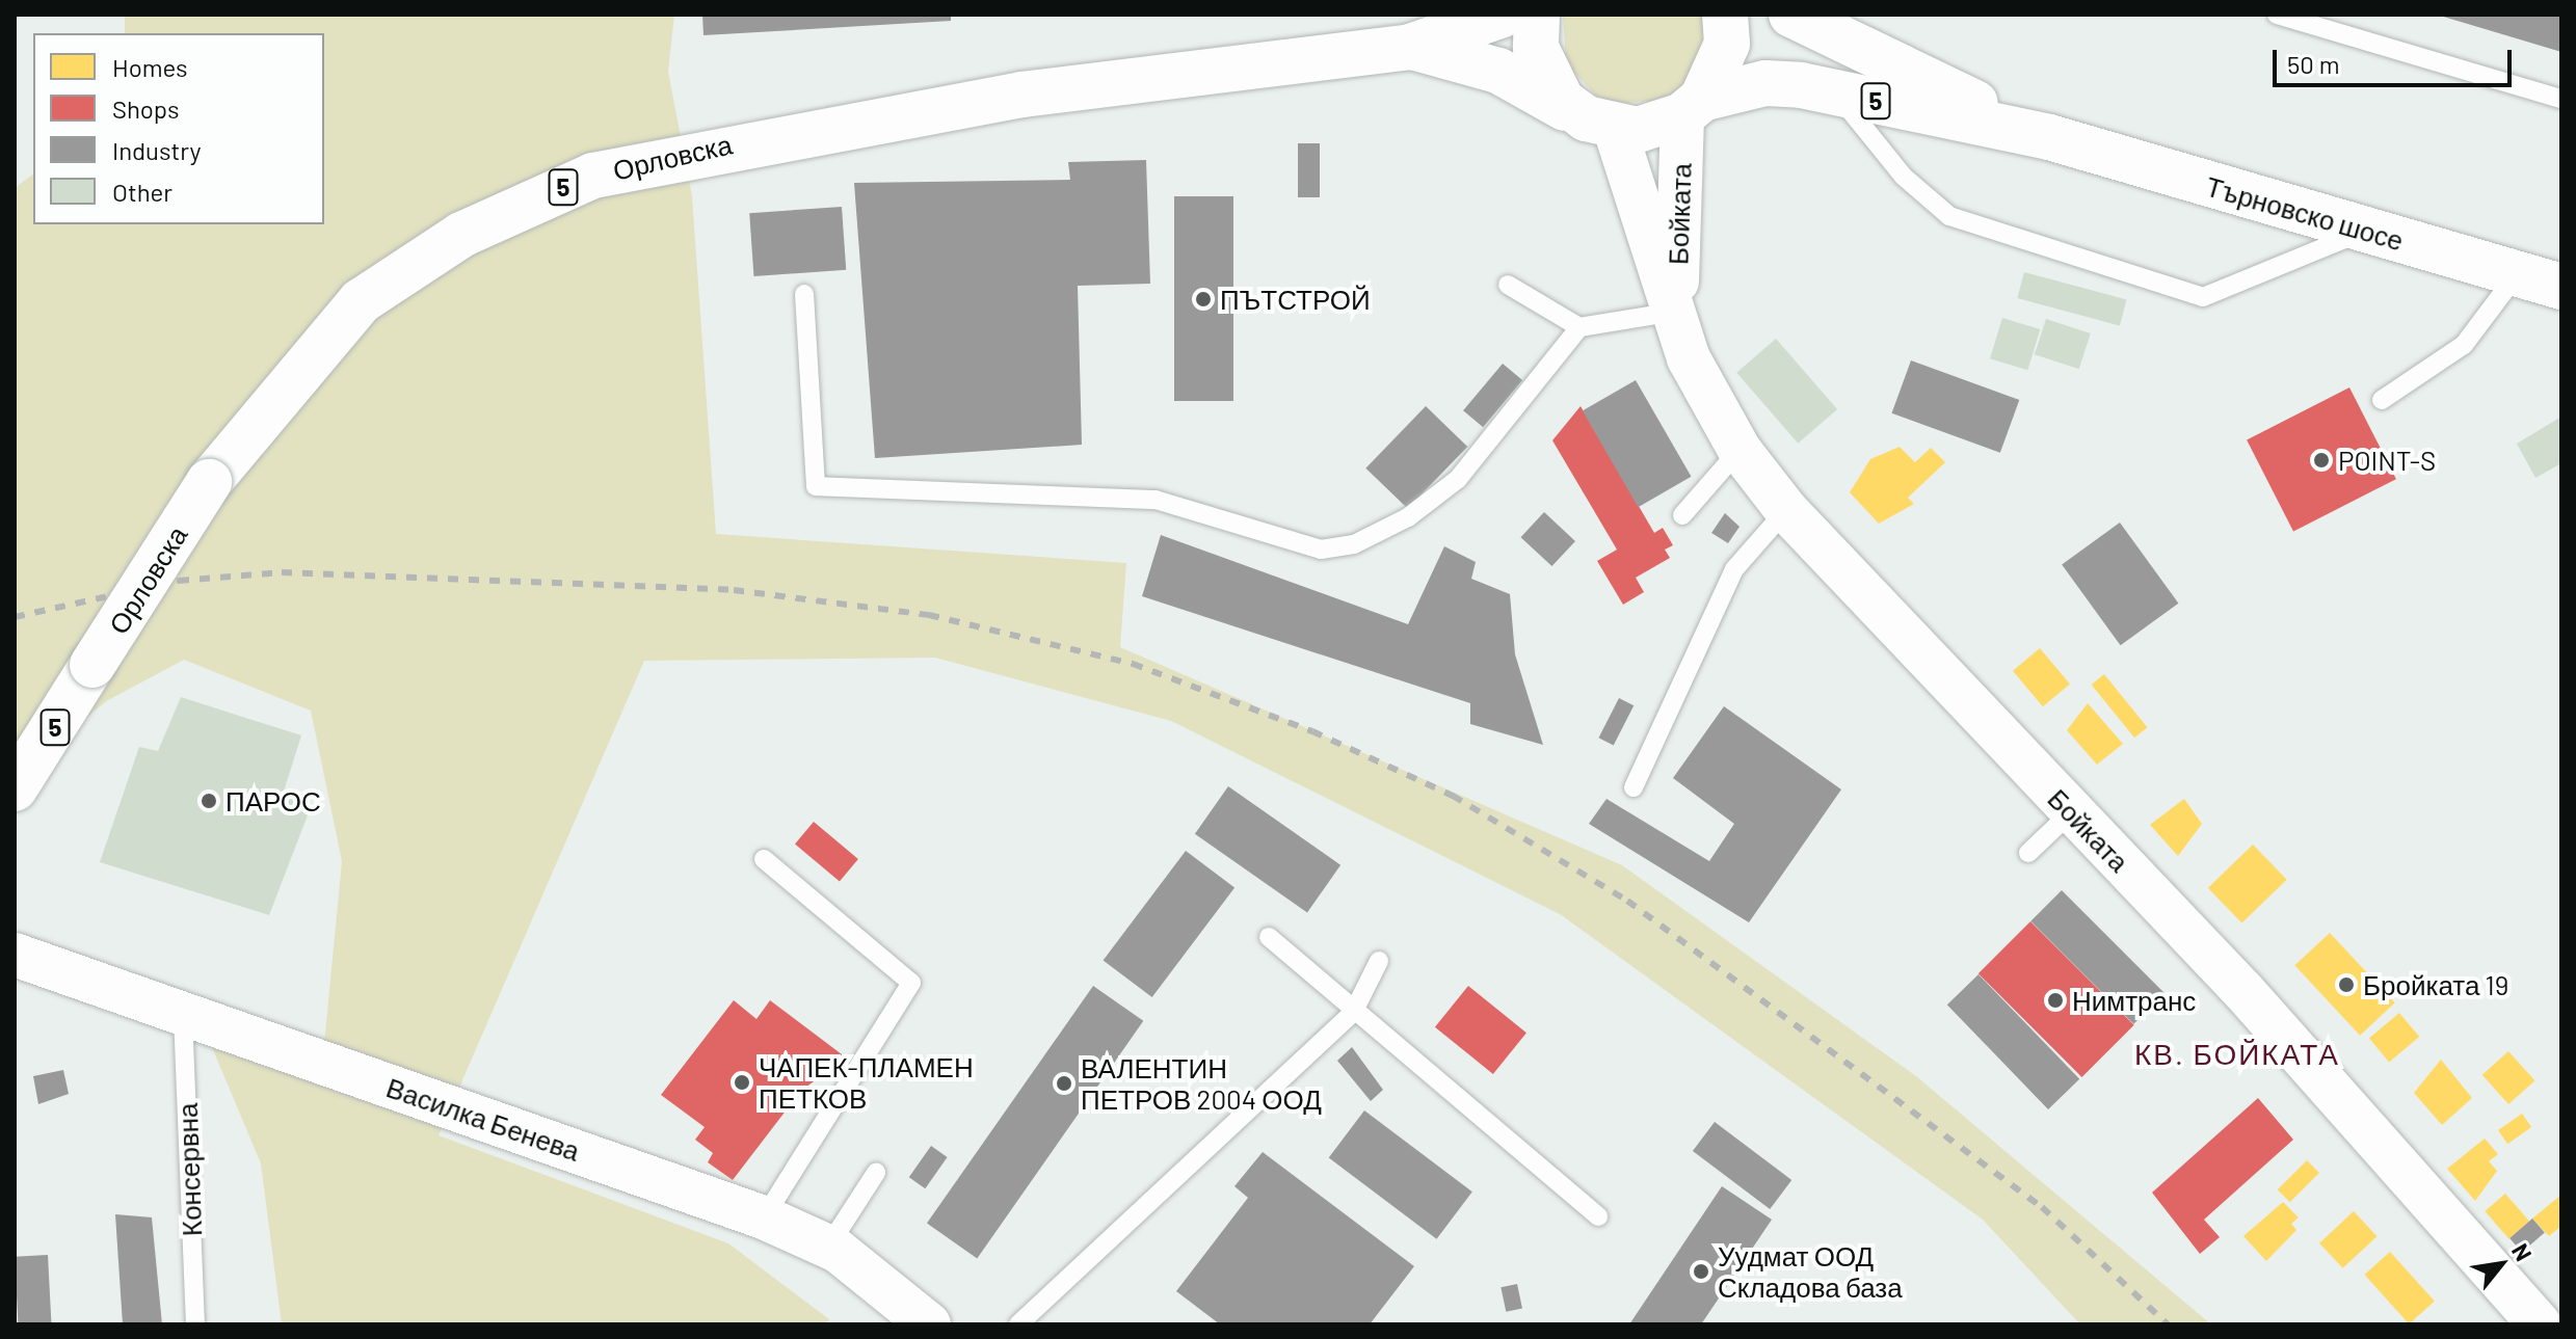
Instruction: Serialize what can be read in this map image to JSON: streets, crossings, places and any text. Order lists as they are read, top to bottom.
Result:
{
  "streets": {
    "main road": ["5", "Орловска", "Търновско шосе"],
    "street": ["Бойката", "Василка Бенева"],
    "lane": ["Консервна"]
  },
  "crossings": [
    ["5", "Орловска"],
    ["5", "Търновско шосе"],
    ["5", "Бойката"],
    ["Орловска", "Бойката"],
    ["Търновско шосе", "Бойката"],
    ["Василка Бенева", "Консервна"]
  ],
  "districts": ["КВ. БОЙКАТА"],
  "places": [
    "ПЪТСТРОЙ",
    "POINT-S",
    "ПАРОС",
    "Бройката 19",
    "Нимтранс",
    "ЧАПЕК-ПЛАМЕН ПЕТКОВ",
    "ВАЛЕНТИН ПЕТРОВ 2004 ООД",
    "Уудмат ООД Складова база"
  ],
  "legend": [
    "Homes",
    "Shops",
    "Industry",
    "Other"
  ],
  "scale_bar": "50 m",
  "north": "top right"
}
